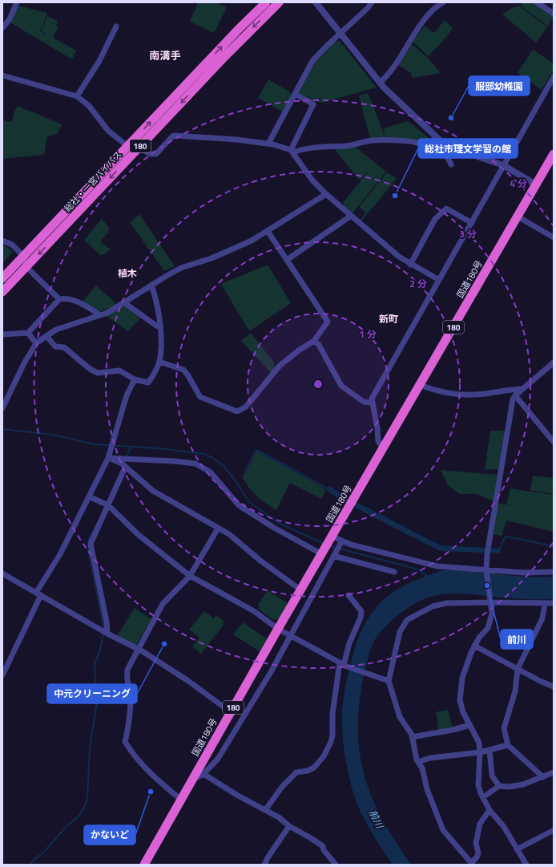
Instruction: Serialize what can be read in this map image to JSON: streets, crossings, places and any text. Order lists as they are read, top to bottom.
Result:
{
  "streets": {
    "highway": ["180", "総社・一宮バイパス", "国道180号"]
  },
  "districts": ["南溝手", "植木", "新町"],
  "water": ["前川"],
  "places": [
    "服部幼稚園",
    "総社市理文学習の館",
    "前川",
    "中元クリーニング",
    "かないど"
  ],
  "rings": [
    "4 分",
    "3 分",
    "2 分",
    "1 分"
  ]
}
